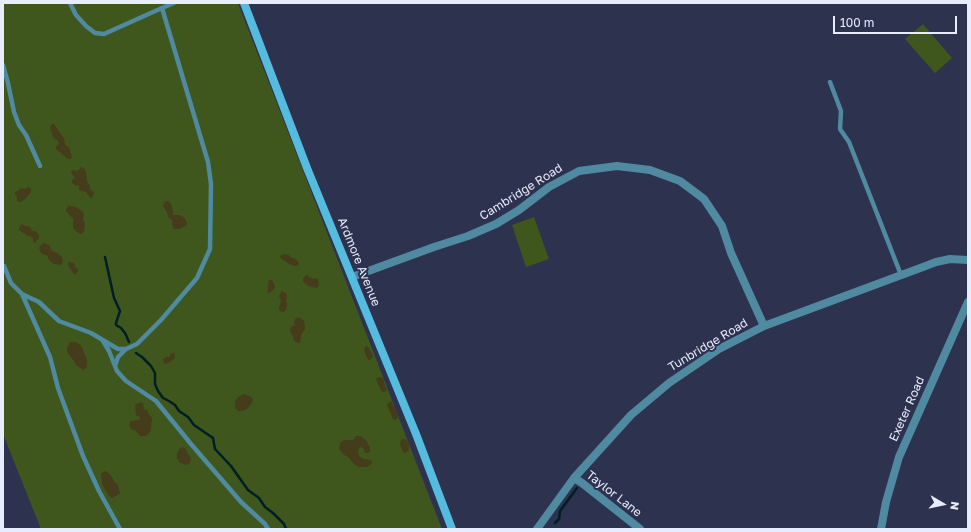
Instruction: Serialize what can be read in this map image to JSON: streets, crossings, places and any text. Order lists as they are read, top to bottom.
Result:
{
  "streets": {
    "street": [
      "Cambridge Road",
      "Ardmore Avenue",
      "Tunbridge Road",
      "Exeter Road",
      "Taylor Lane"
    ]
  },
  "crossings": [
    ["Cambridge Road", "Ardmore Avenue"],
    ["Cambridge Road", "Tunbridge Road"],
    ["Tunbridge Road", "Taylor Lane"]
  ],
  "scale_bar": "100 m",
  "north": "right"
}
